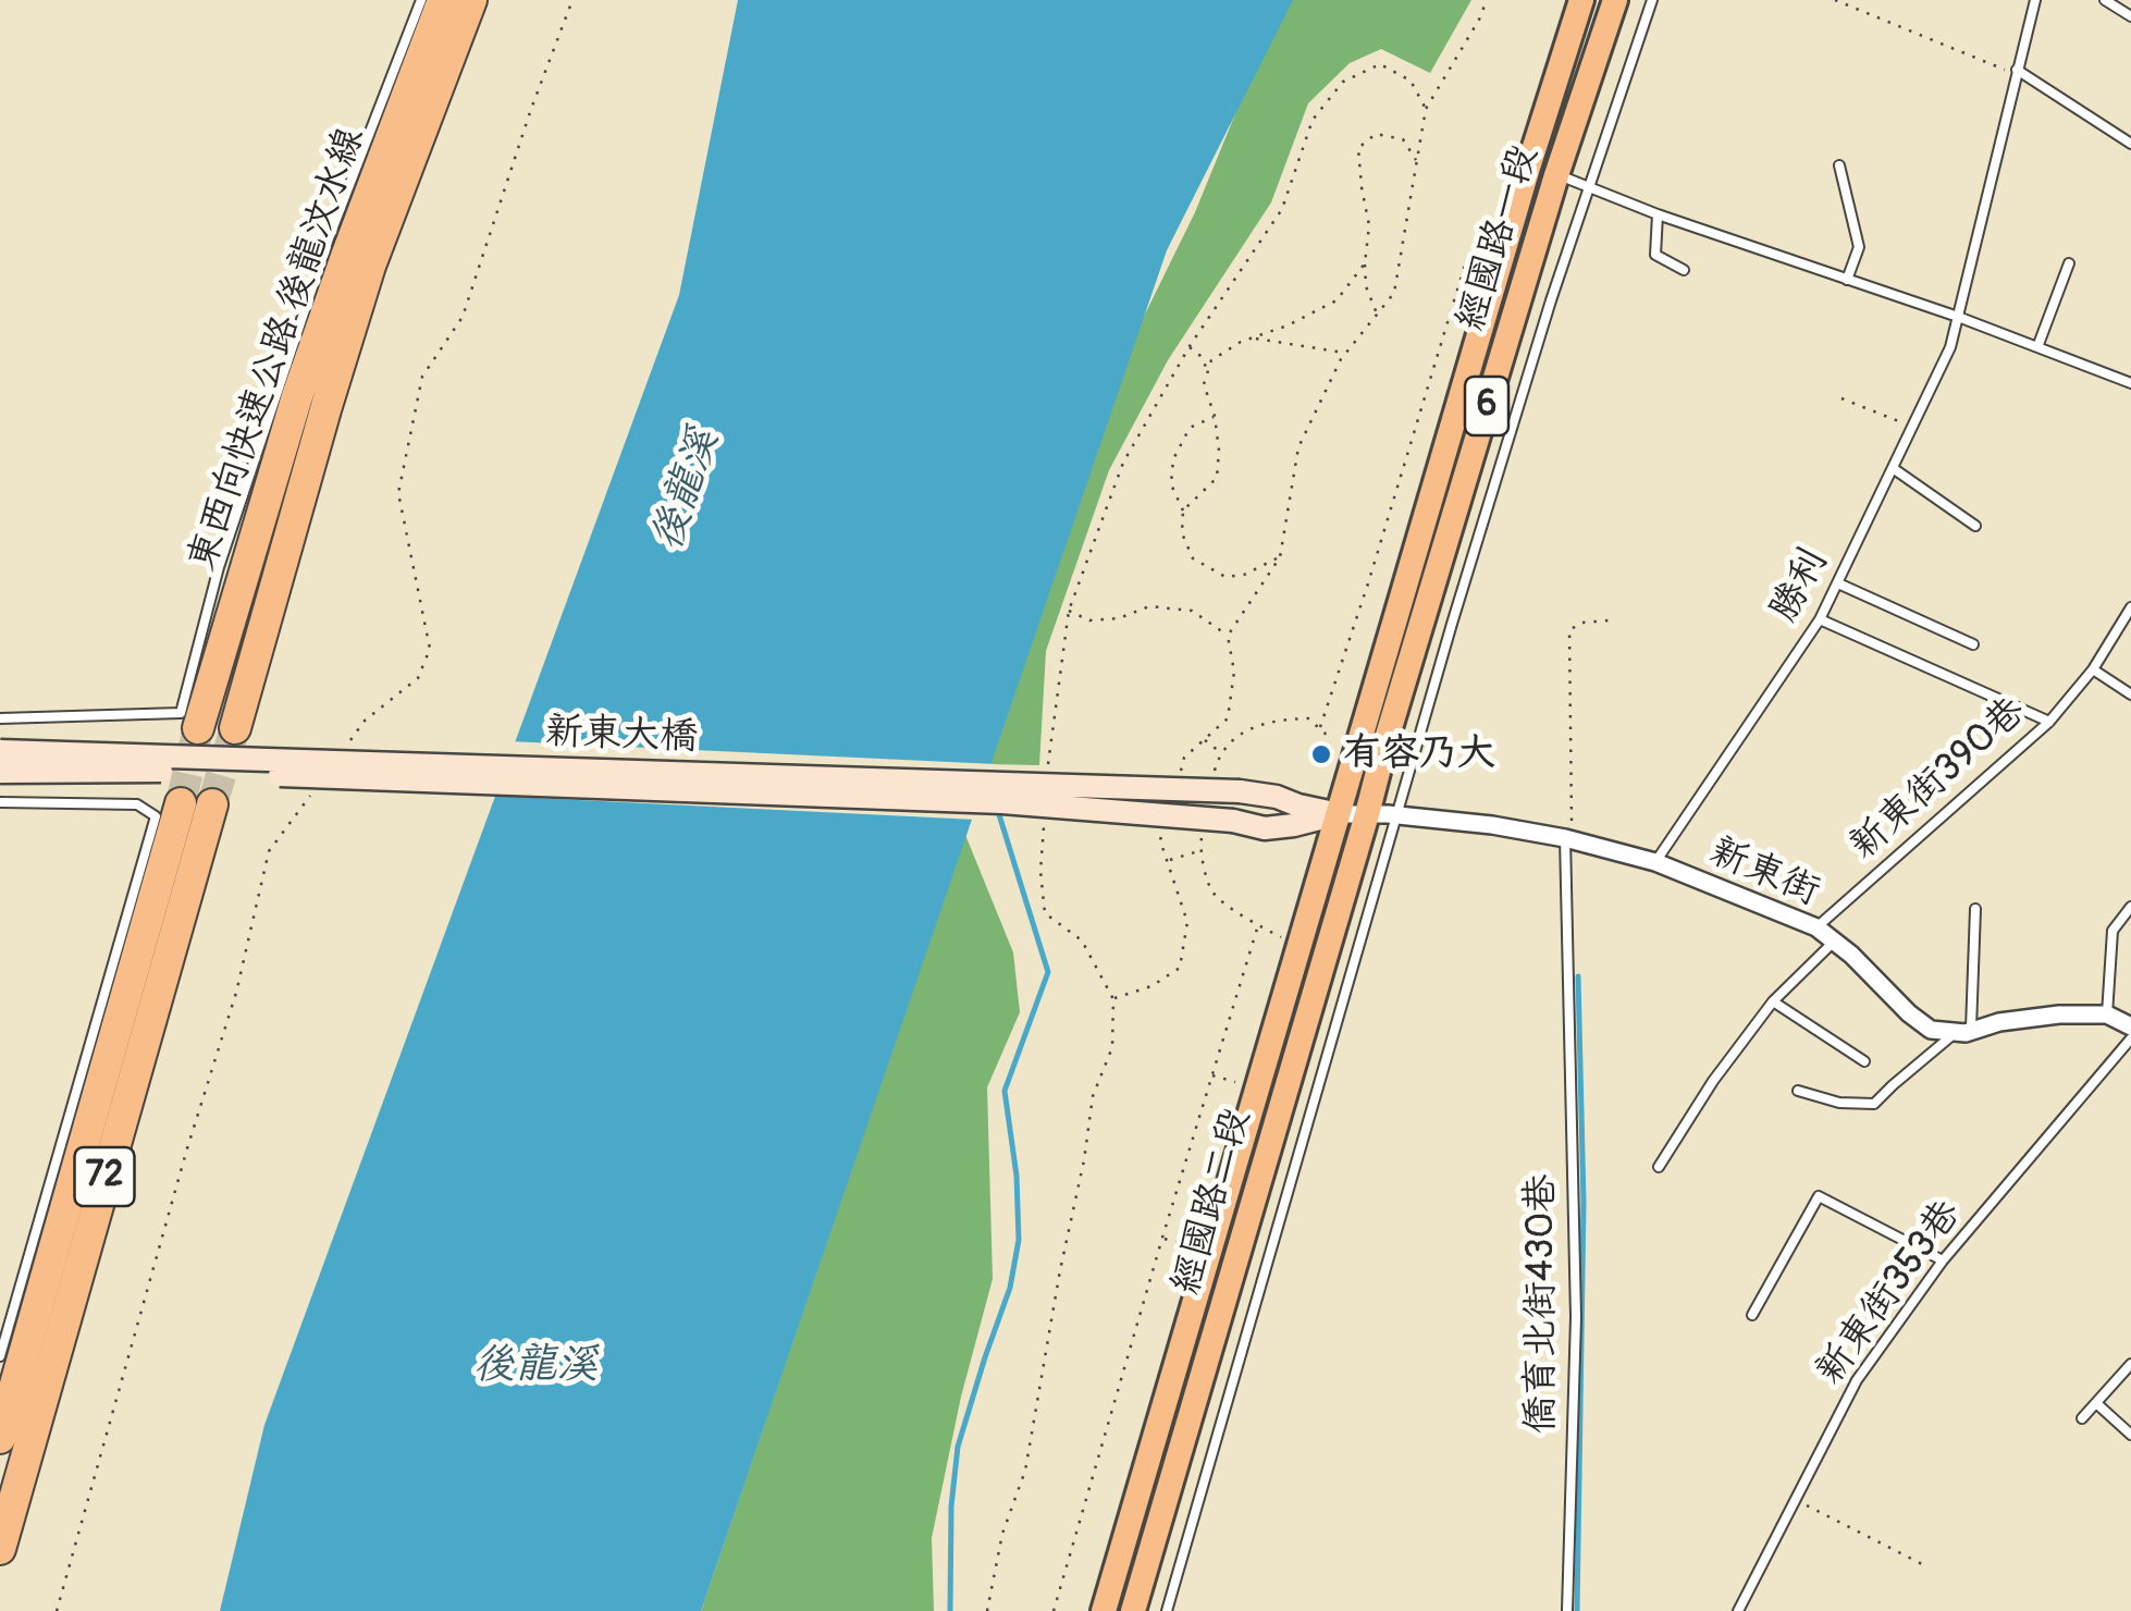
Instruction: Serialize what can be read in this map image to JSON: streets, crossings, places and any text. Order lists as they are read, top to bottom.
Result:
{
  "streets": {
    "highway": ["東西向快速公路 後龍汶水線", "72"],
    "main road": ["經國路一段", "6", "經國路二段"],
    "street": ["新東大橋", "新東街"],
    "lane": [
      "勝利",
      "新東街390巷",
      "新東街353巷",
      "僑育北街430巷"
    ]
  },
  "crossings": [
    ["經國路一段", "新東大橋"],
    ["經國路一段", "新東街"],
    ["經國路一段", "經國路二段"],
    ["勝利", "新東街"],
    ["新東大橋", "新東街"],
    ["新東大橋", "經國路二段"],
    ["新東街390巷", "新東街"],
    ["新東街", "經國路二段"],
    ["新東街", "僑育北街430巷"]
  ],
  "water": ["後龍溪"],
  "places": ["有容乃大"]
}
